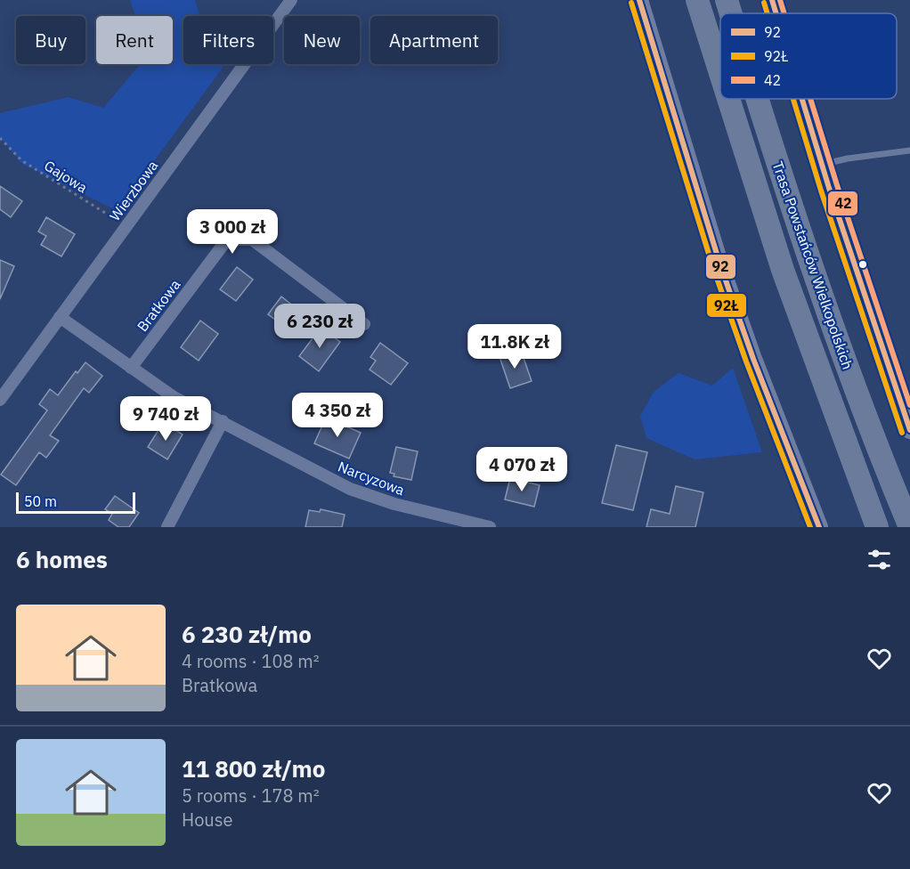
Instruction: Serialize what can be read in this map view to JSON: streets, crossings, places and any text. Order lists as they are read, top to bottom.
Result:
{
  "streets": {
    "highway": ["Trasa Powstańców Wielkopolskich"],
    "street": ["Wierzbowa", "Bratkowa", "Narcyzowa"],
    "path": ["Gajowa"]
  },
  "crossings": [
    ["Gajowa", "Wierzbowa"],
    ["Wierzbowa", "Narcyzowa"],
    ["Bratkowa", "Narcyzowa"]
  ],
  "lines": ["transit line 92", "transit line 42", "transit line 92Ł"],
  "legend": ["92", "92Ł", "42"],
  "scale_bar": "50 m",
  "page": {
    "chip": [
      "Buy",
      "Rent",
      "Filters",
      "New",
      "Apartment"
    ],
    "price": [
      "3 000 zł",
      "6 230 zł",
      "11.8K zł",
      "4 350 zł",
      "9 740 zł",
      "4 070 zł"
    ],
    "scale": "50 m",
    "heading": "6 homes",
    "list": [
      {
        "name": "6 230 zł/mo",
        "note": "4 rooms · 108 m² · Bratkowa"
      },
      {
        "name": "11 800 zł/mo",
        "note": "5 rooms · 178 m² · House"
      }
    ]
  }
}
